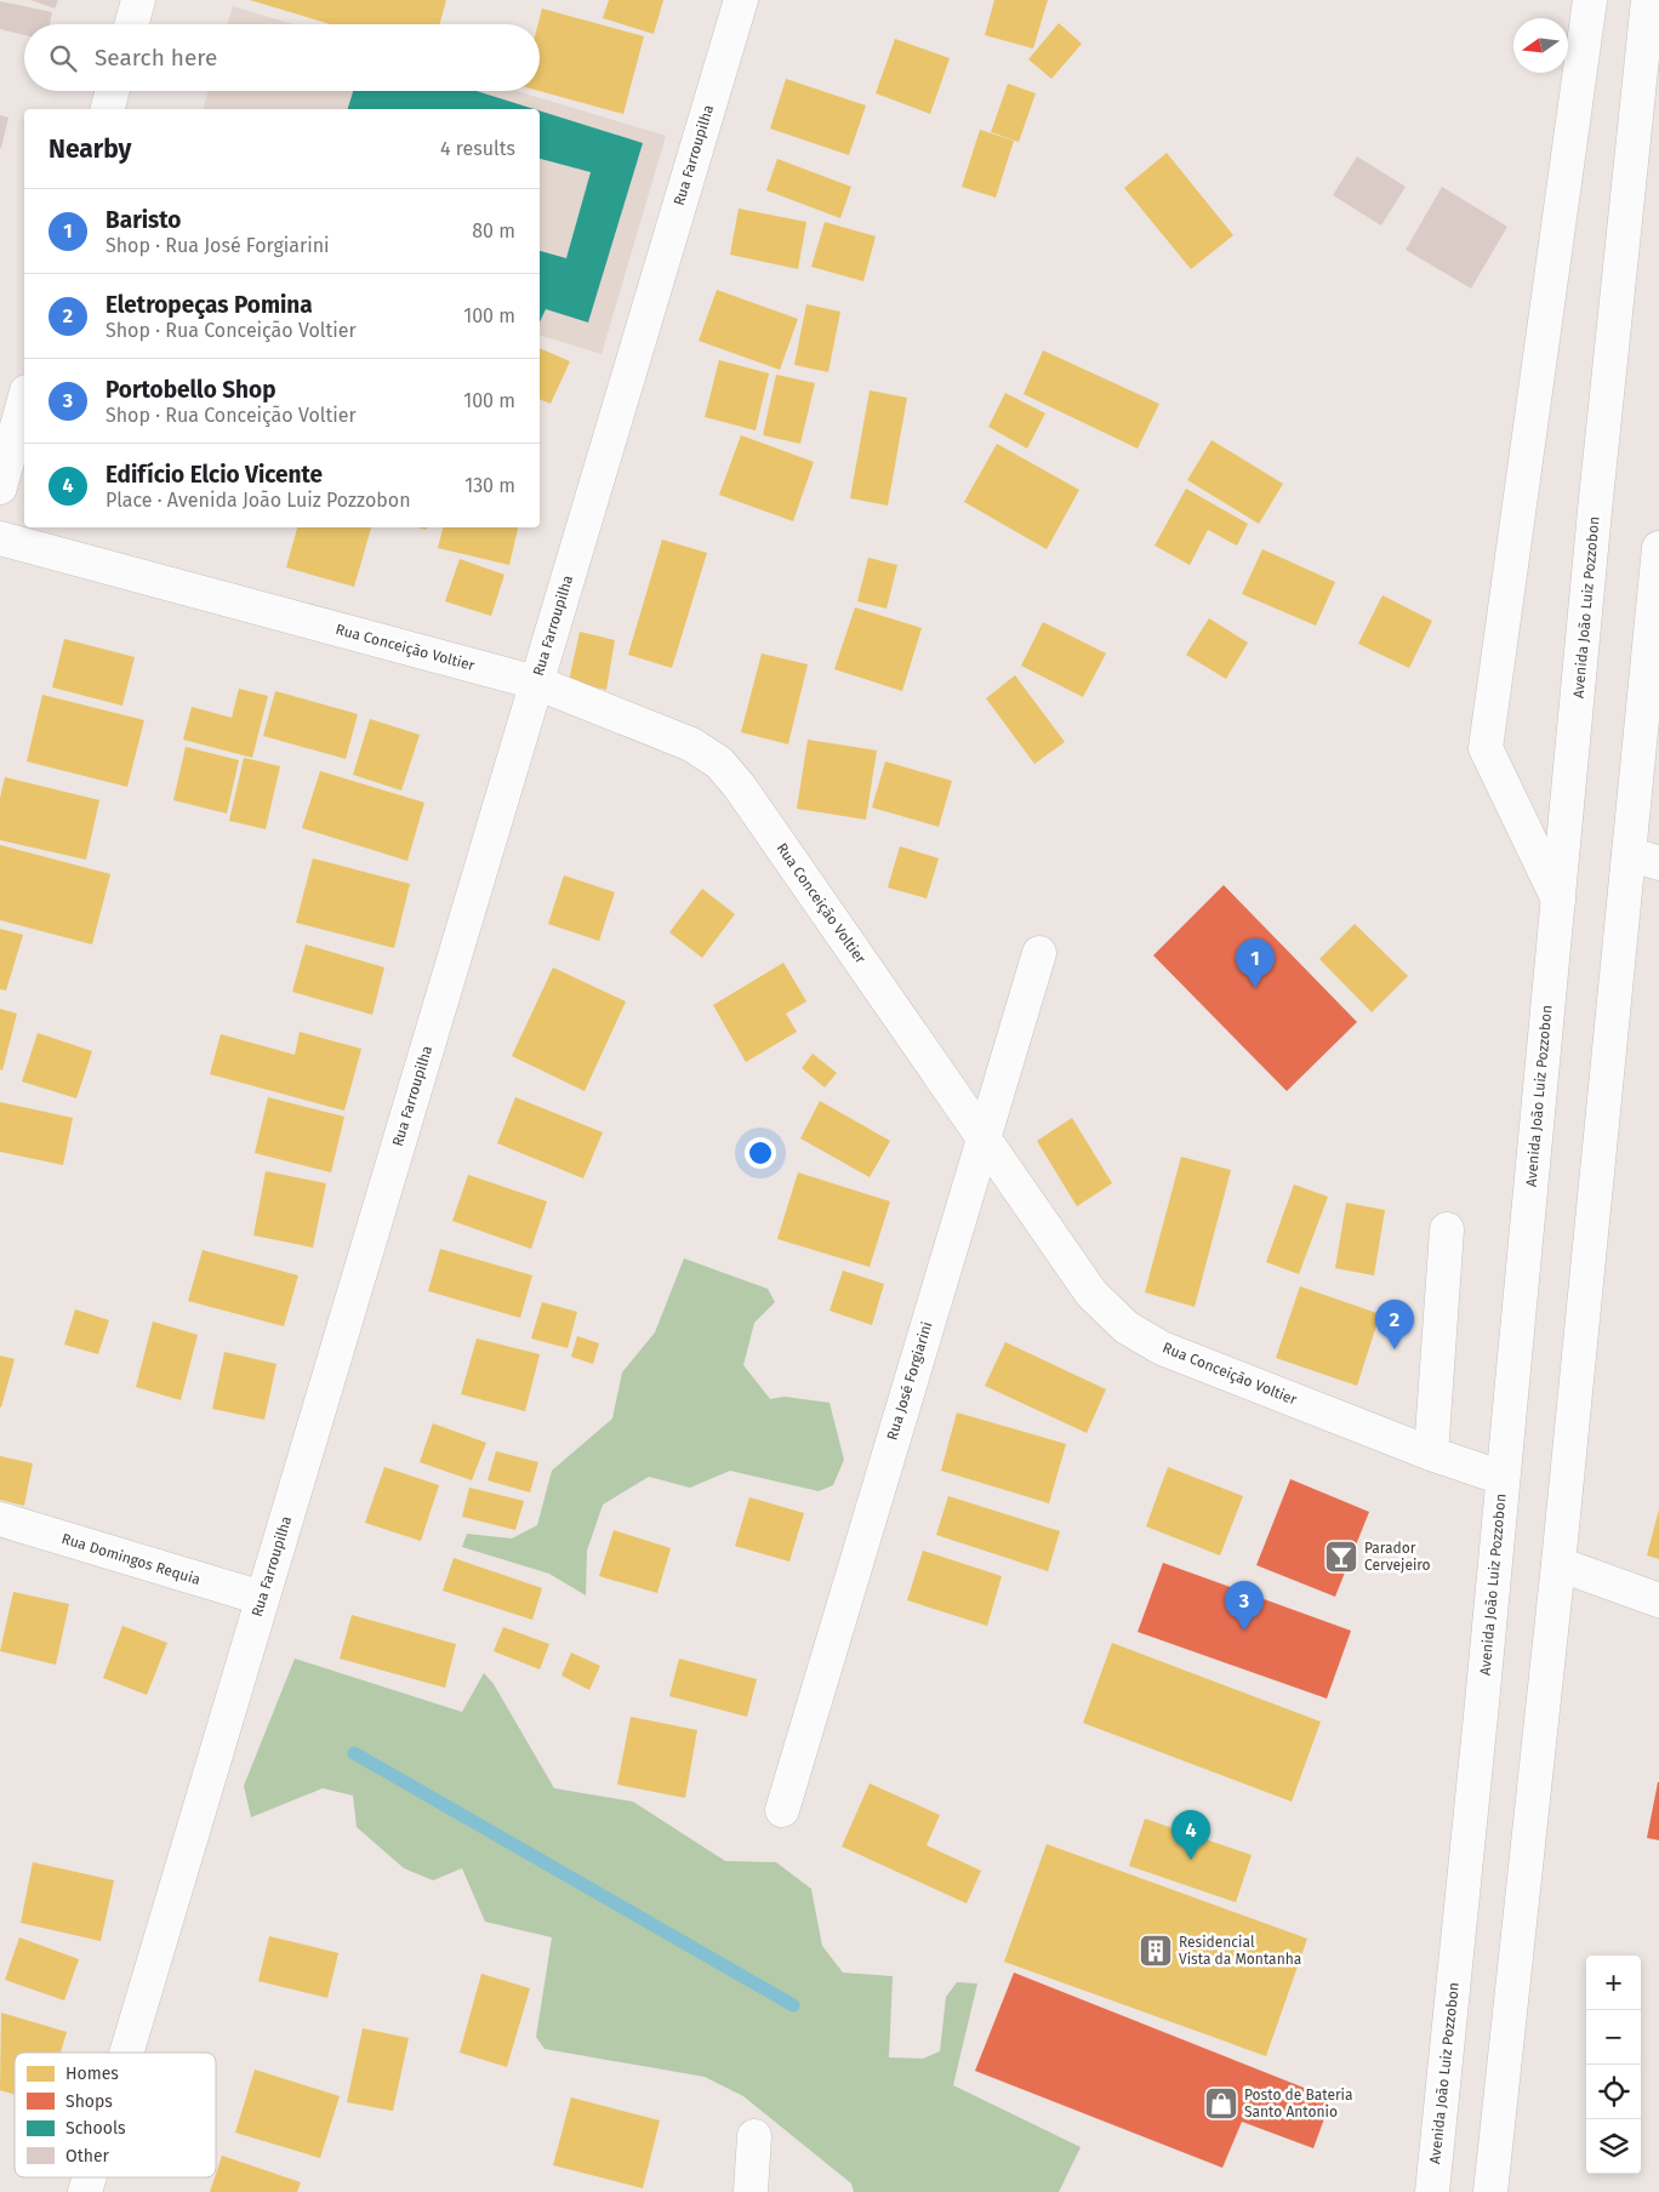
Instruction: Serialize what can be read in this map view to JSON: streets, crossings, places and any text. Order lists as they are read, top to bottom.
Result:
{
  "streets": {
    "street": [
      "Rua Farroupilha",
      "Avenida João Luiz Pozzobon",
      "Rua Conceição Voltier",
      "Rua José Forgiarini",
      "Rua Domingos Requia"
    ]
  },
  "crossings": [
    ["Rua Farroupilha", "Rua Conceição Voltier"],
    ["Rua Farroupilha", "Rua Domingos Requia"],
    ["Avenida João Luiz Pozzobon", "Rua Conceição Voltier"],
    ["Rua Conceição Voltier", "Rua José Forgiarini"]
  ],
  "places": {
    "bar": ["Parador Cervejeiro"],
    "building": ["Residencial Vista da Montanha"],
    "shop": ["Posto de Bateria Santo Antonio"]
  },
  "legend": [
    "Homes",
    "Shops",
    "Schools",
    "Other"
  ],
  "north": "left",
  "page": {
    "search": "Search here",
    "heading": ["Nearby", "4 results"],
    "list": [
      {
        "mark": "1",
        "name": "Baristo",
        "note": "Shop · Rua José Forgiarini",
        "value": "80 m"
      },
      {
        "mark": "2",
        "name": "Eletropeças Pomina",
        "note": "Shop · Rua Conceição Voltier",
        "value": "100 m"
      },
      {
        "mark": "3",
        "name": "Portobello Shop",
        "note": "Shop · Rua Conceição Voltier",
        "value": "100 m"
      },
      {
        "mark": "4",
        "name": "Edifício Elcio Vicente",
        "note": "Place · Avenida João Luiz Pozzobon",
        "value": "130 m"
      }
    ],
    "pins": [
      "1",
      "2",
      "3",
      "4"
    ],
    "map_buttons": ["+", "−"]
  }
}
